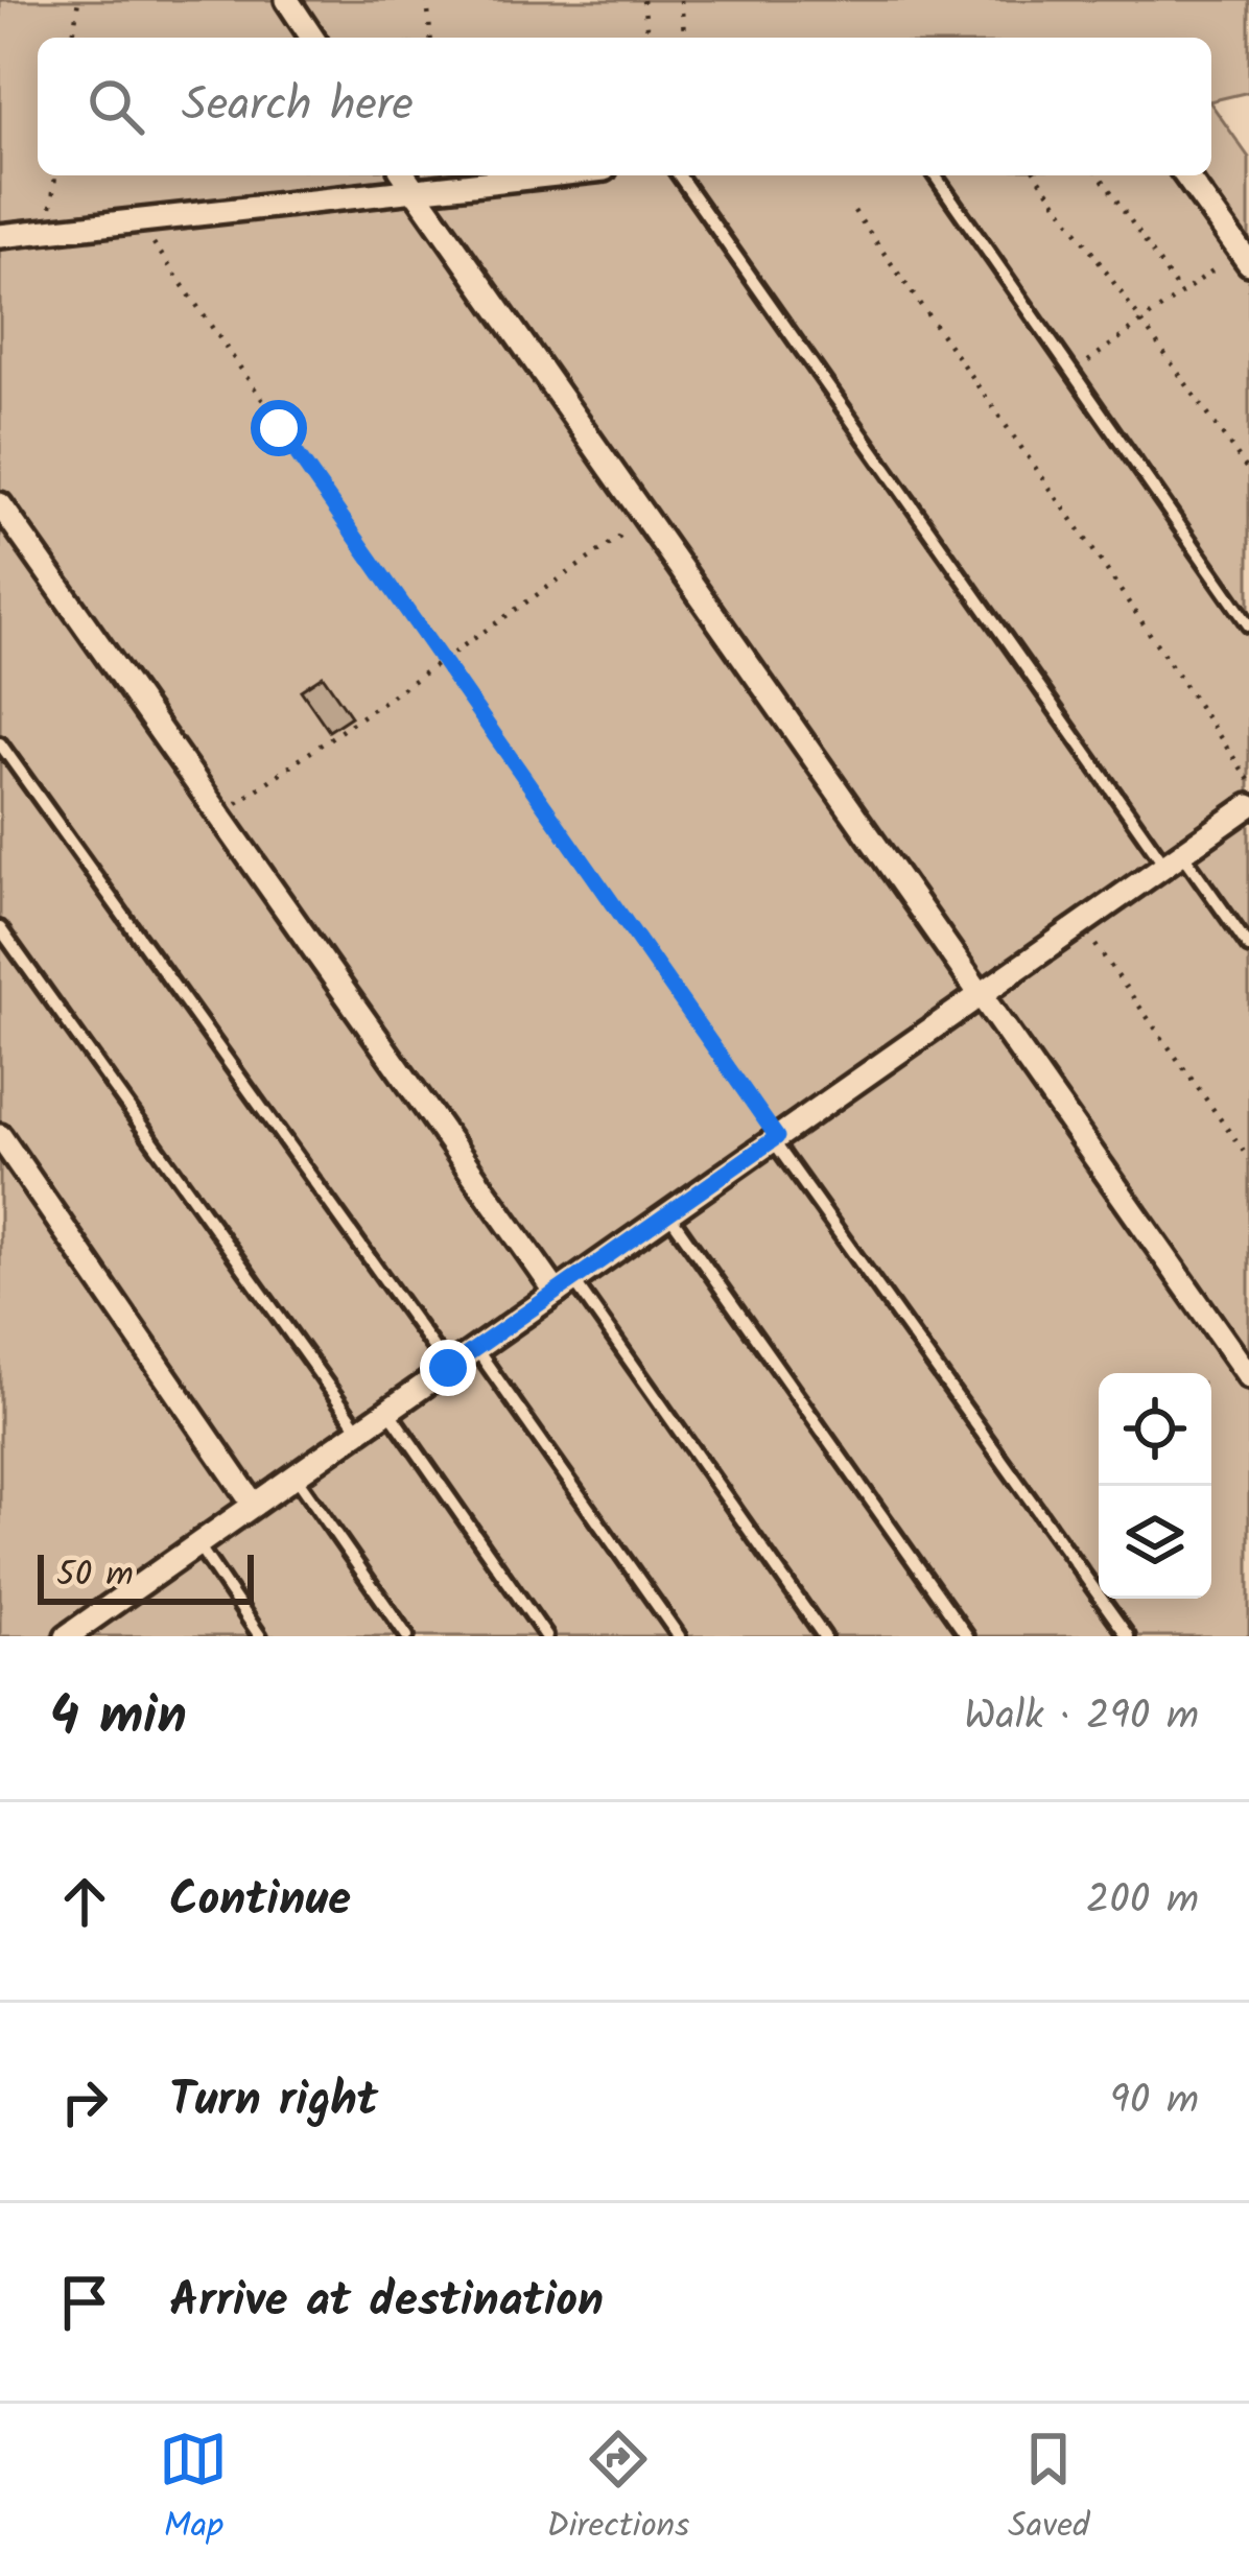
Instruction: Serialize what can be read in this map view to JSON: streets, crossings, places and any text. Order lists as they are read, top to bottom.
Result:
{
  "scale_bar": "50 m",
  "page": {
    "search": "Search here",
    "scale": "50 m",
    "heading": ["4 min", "Walk · 290 m"],
    "list": [
      ["Continue", "200 m"],
      ["Turn right", "90 m"],
      "Arrive at destination"
    ],
    "nav": ["Map", "Directions", "Saved"]
  }
}
